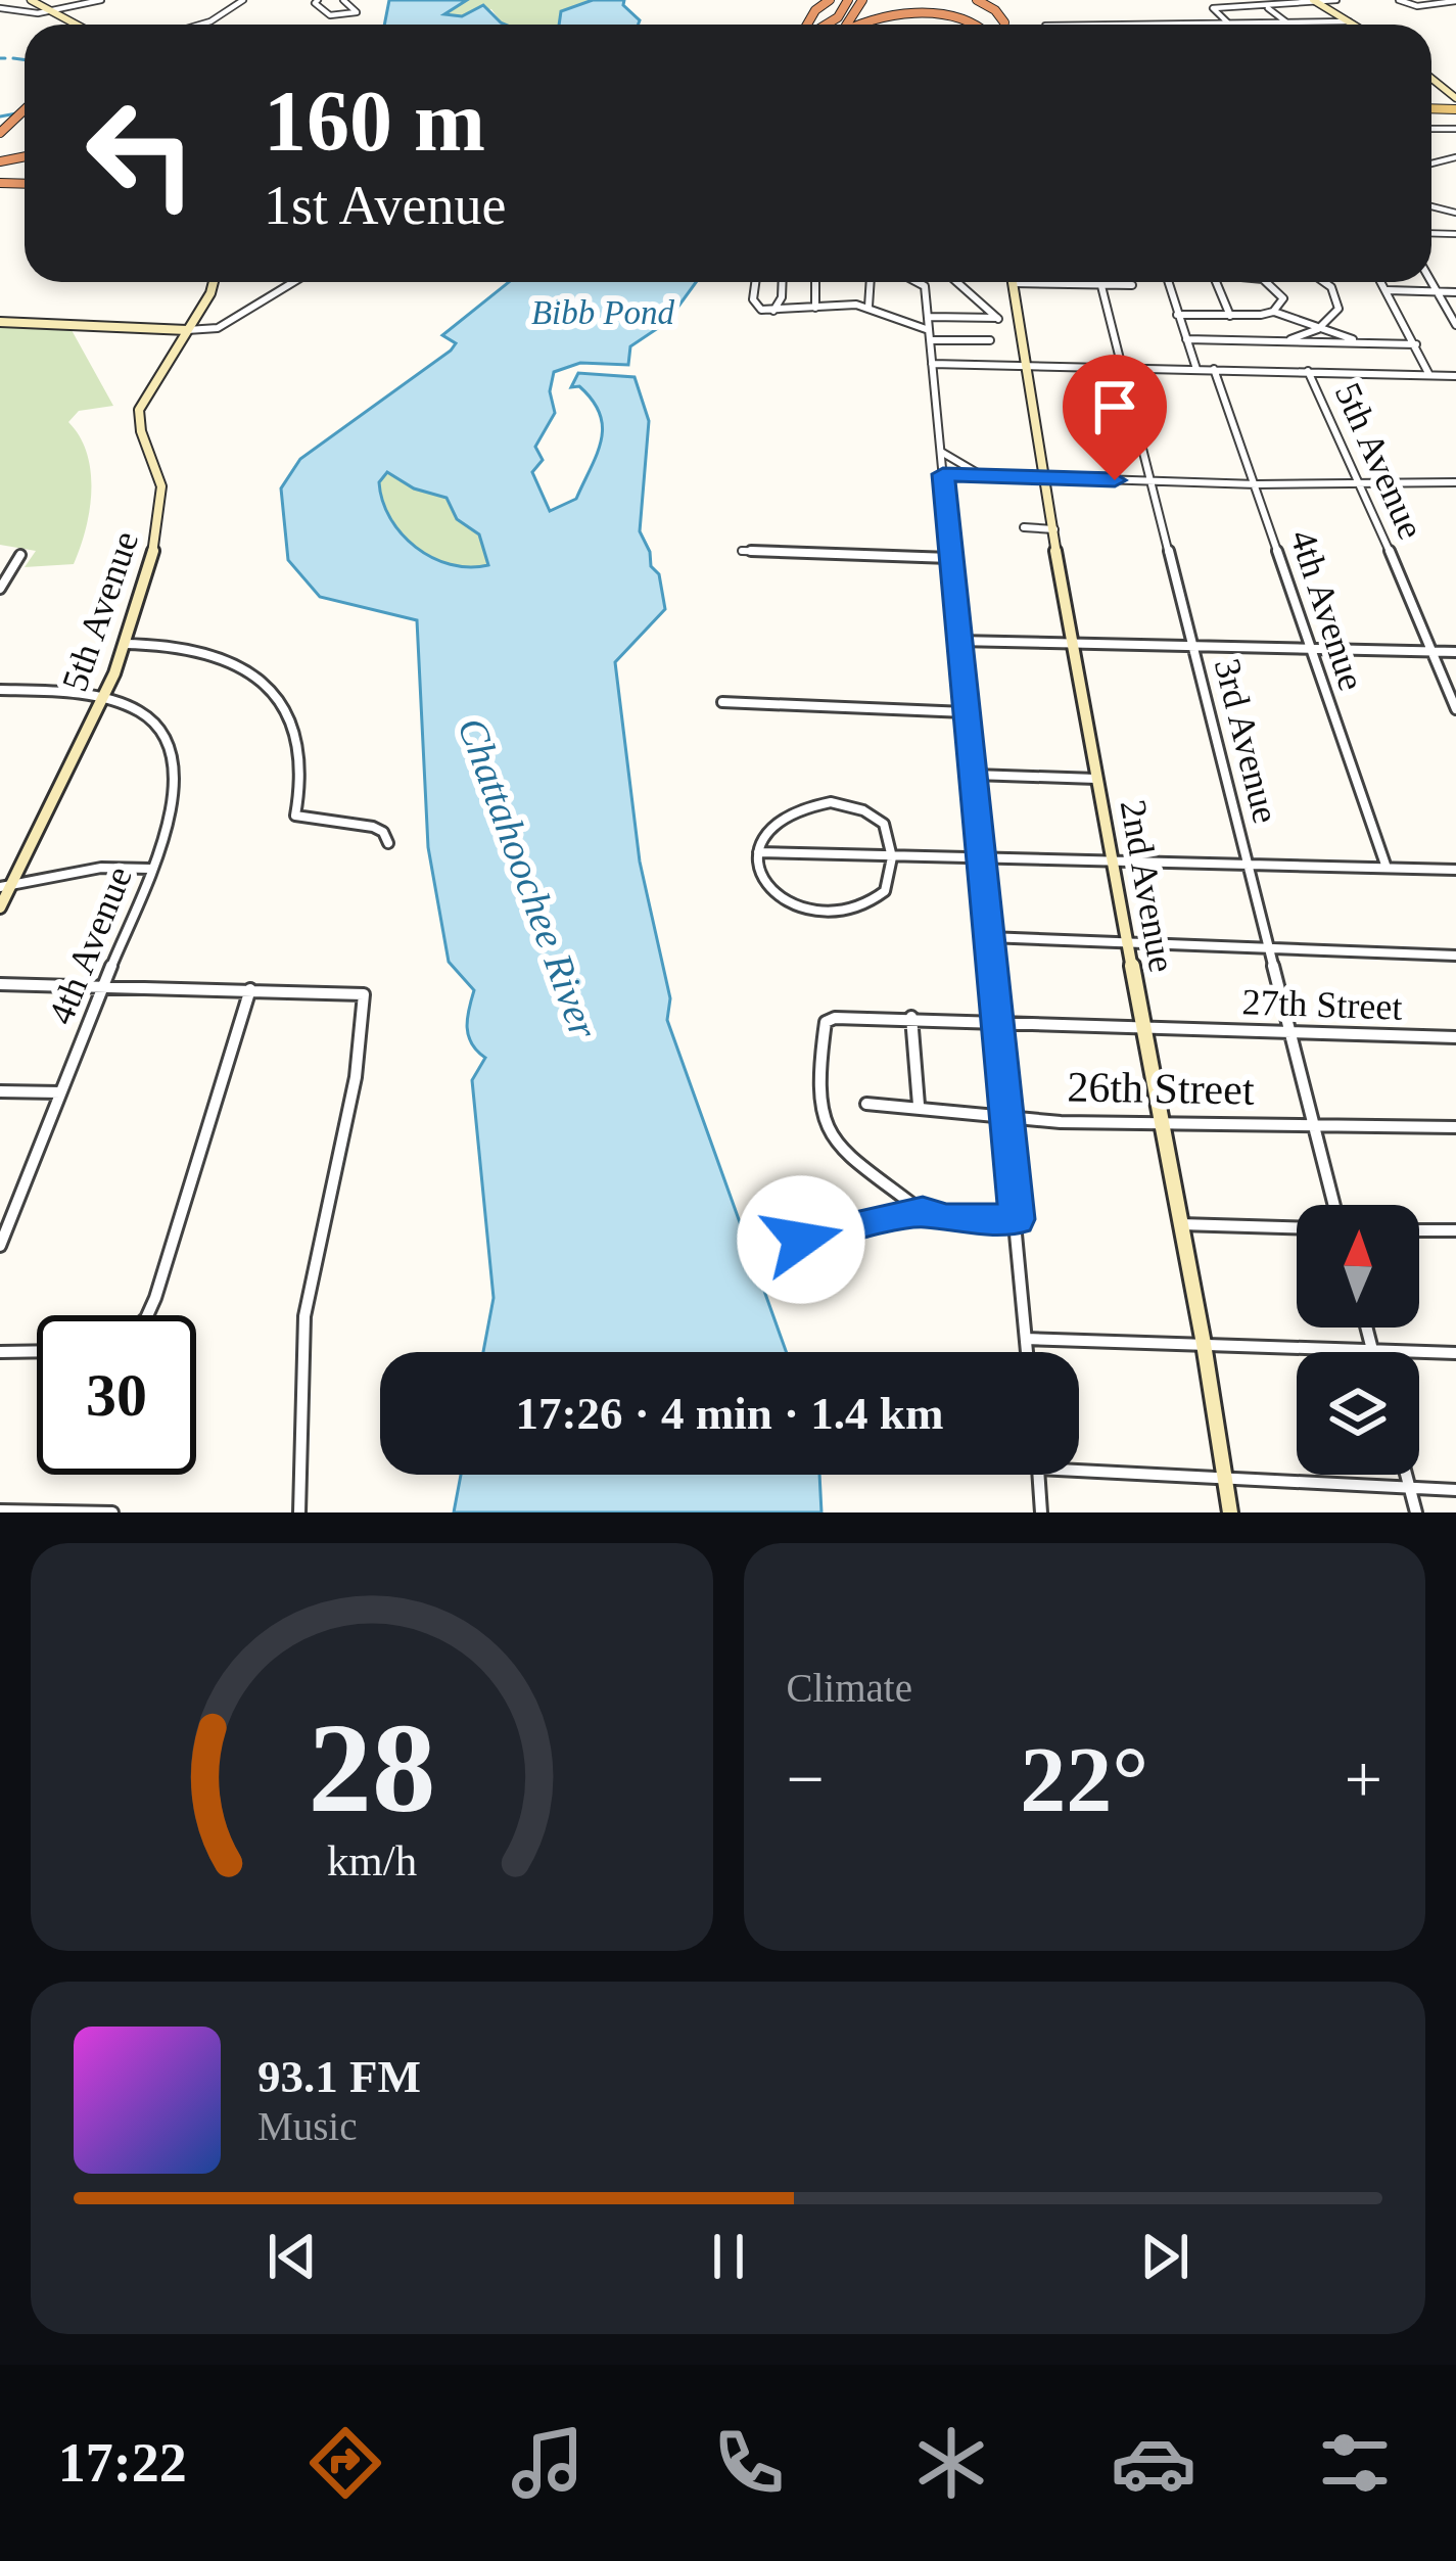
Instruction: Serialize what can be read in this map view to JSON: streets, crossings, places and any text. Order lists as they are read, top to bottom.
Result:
{
  "streets": {
    "main road": ["5th Avenue", "2nd Avenue"],
    "street": [
      "4th Avenue",
      "3rd Avenue",
      "27th Street",
      "26th Street"
    ]
  },
  "crossings": [
    ["5th Avenue", "4th Avenue"],
    ["3rd Avenue", "27th Street"],
    ["3rd Avenue", "26th Street"],
    ["2nd Avenue", "27th Street"],
    ["2nd Avenue", "26th Street"]
  ],
  "water": ["Bibb Pond", "Chattahoochee River"],
  "north": "top",
  "page": {
    "turn": ["160 m", "1st Avenue"],
    "limit": "30",
    "trip": "17:26 · 4 min · 1.4 km",
    "tile": "Climate",
    "heat": ["−", "22°", "+"],
    "song": ["93.1 FM", "Music"],
    "tabs": "17:22",
    "gauge": ["28", "km/h"]
  }
}
